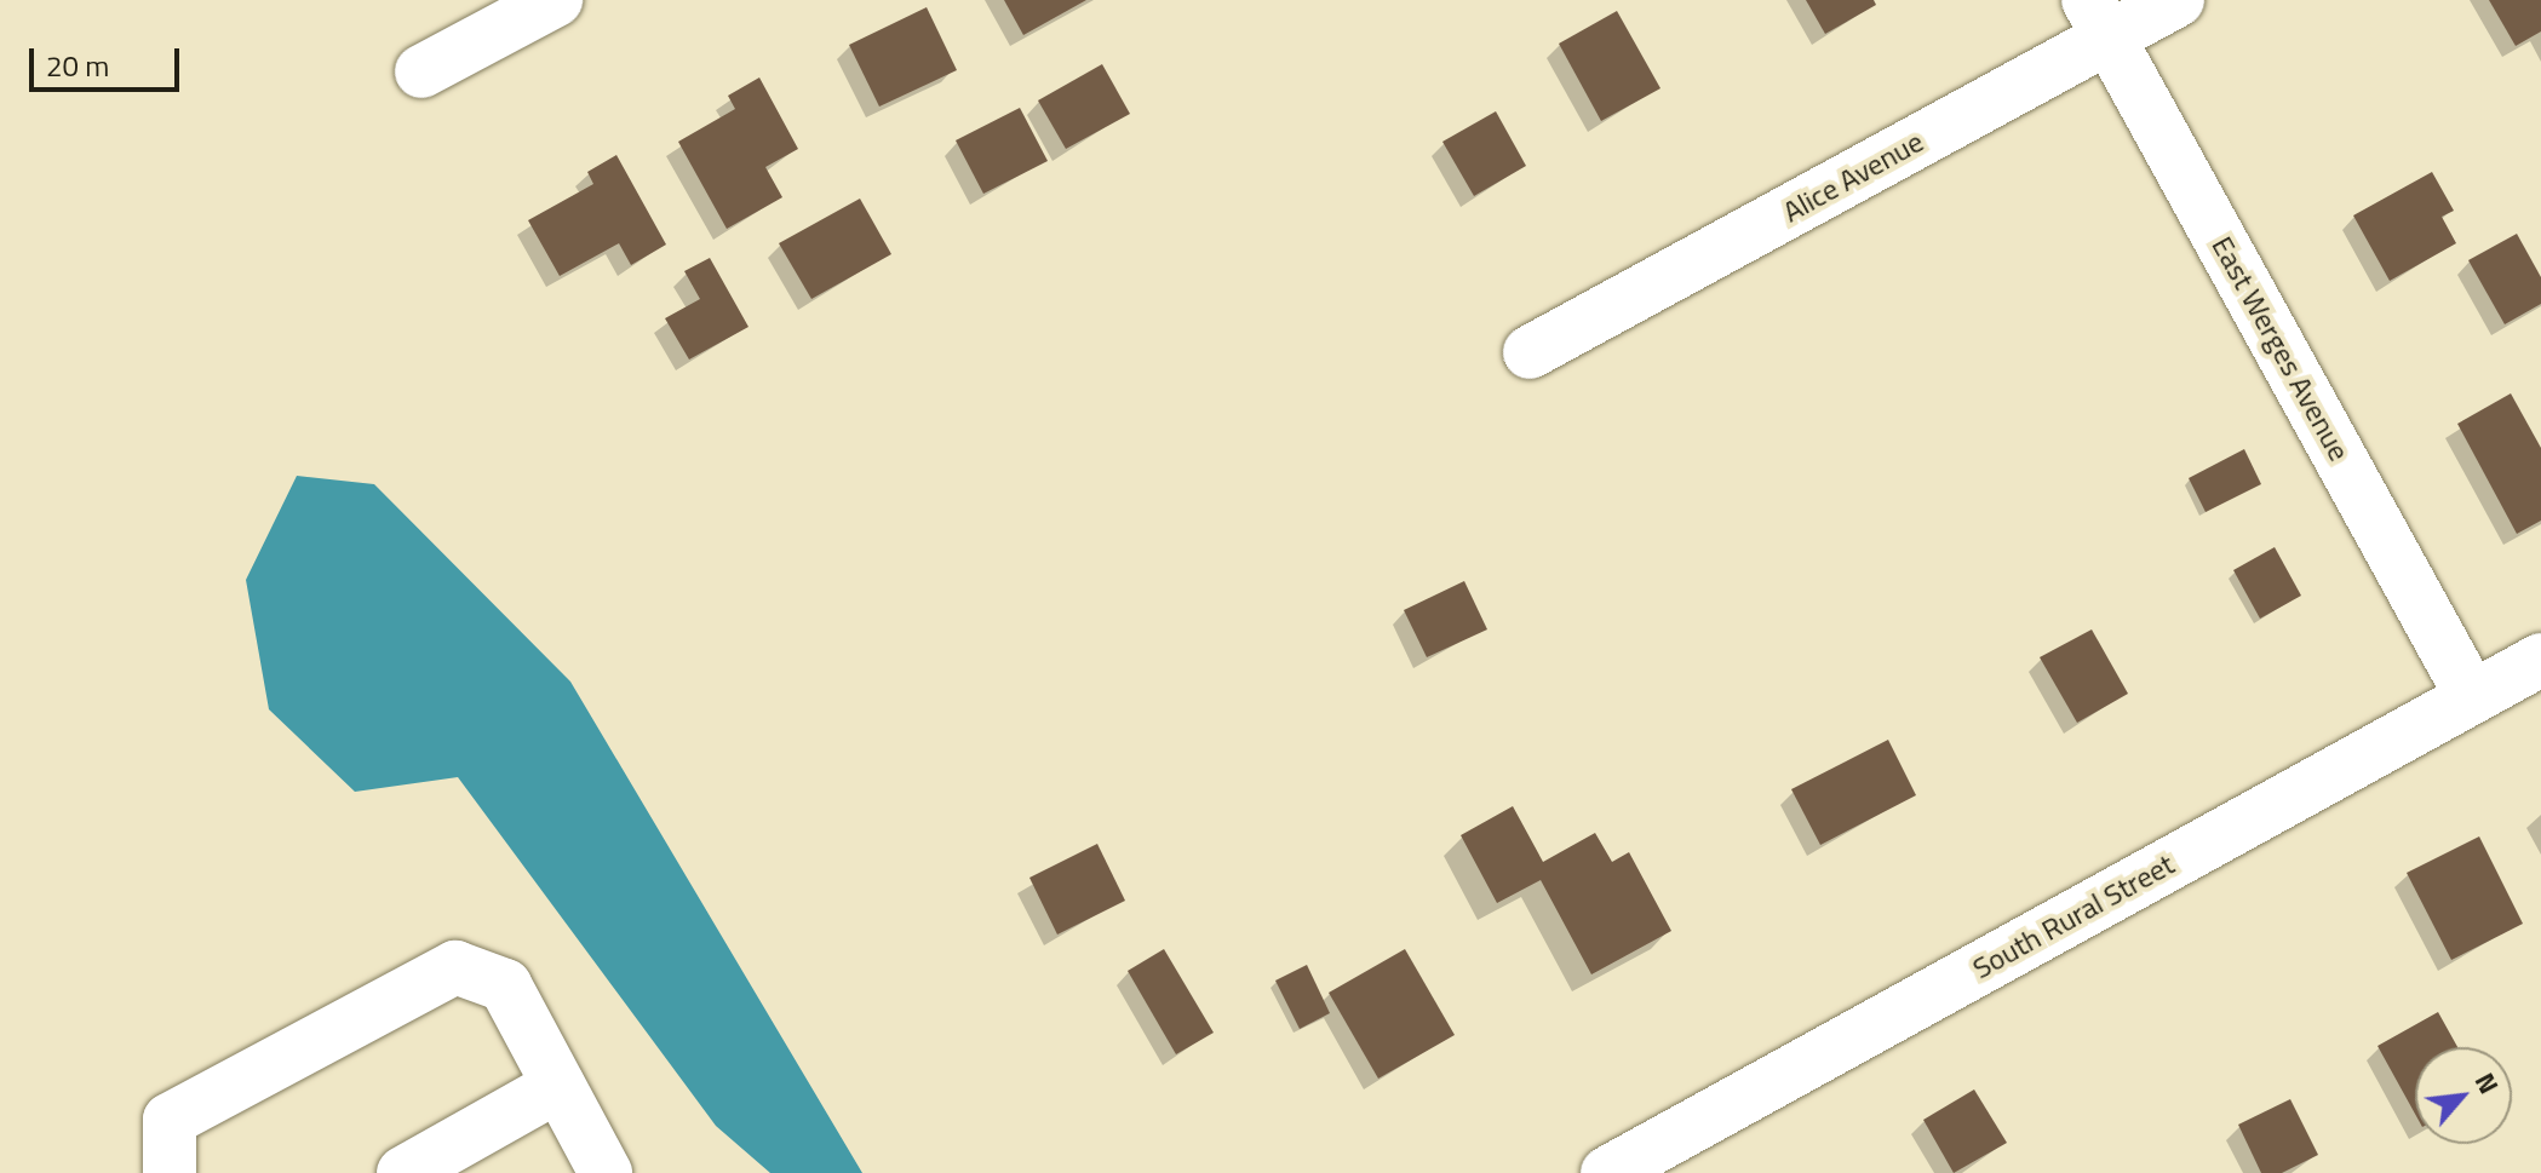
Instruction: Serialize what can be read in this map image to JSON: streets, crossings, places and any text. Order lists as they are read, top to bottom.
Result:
{
  "streets": {
    "street": ["Alice Avenue", "East Werges Avenue", "South Rural Street"]
  },
  "crossings": [
    ["Alice Avenue", "East Werges Avenue"],
    ["East Werges Avenue", "South Rural Street"]
  ],
  "scale_bar": "20 m",
  "north": "top right"
}
